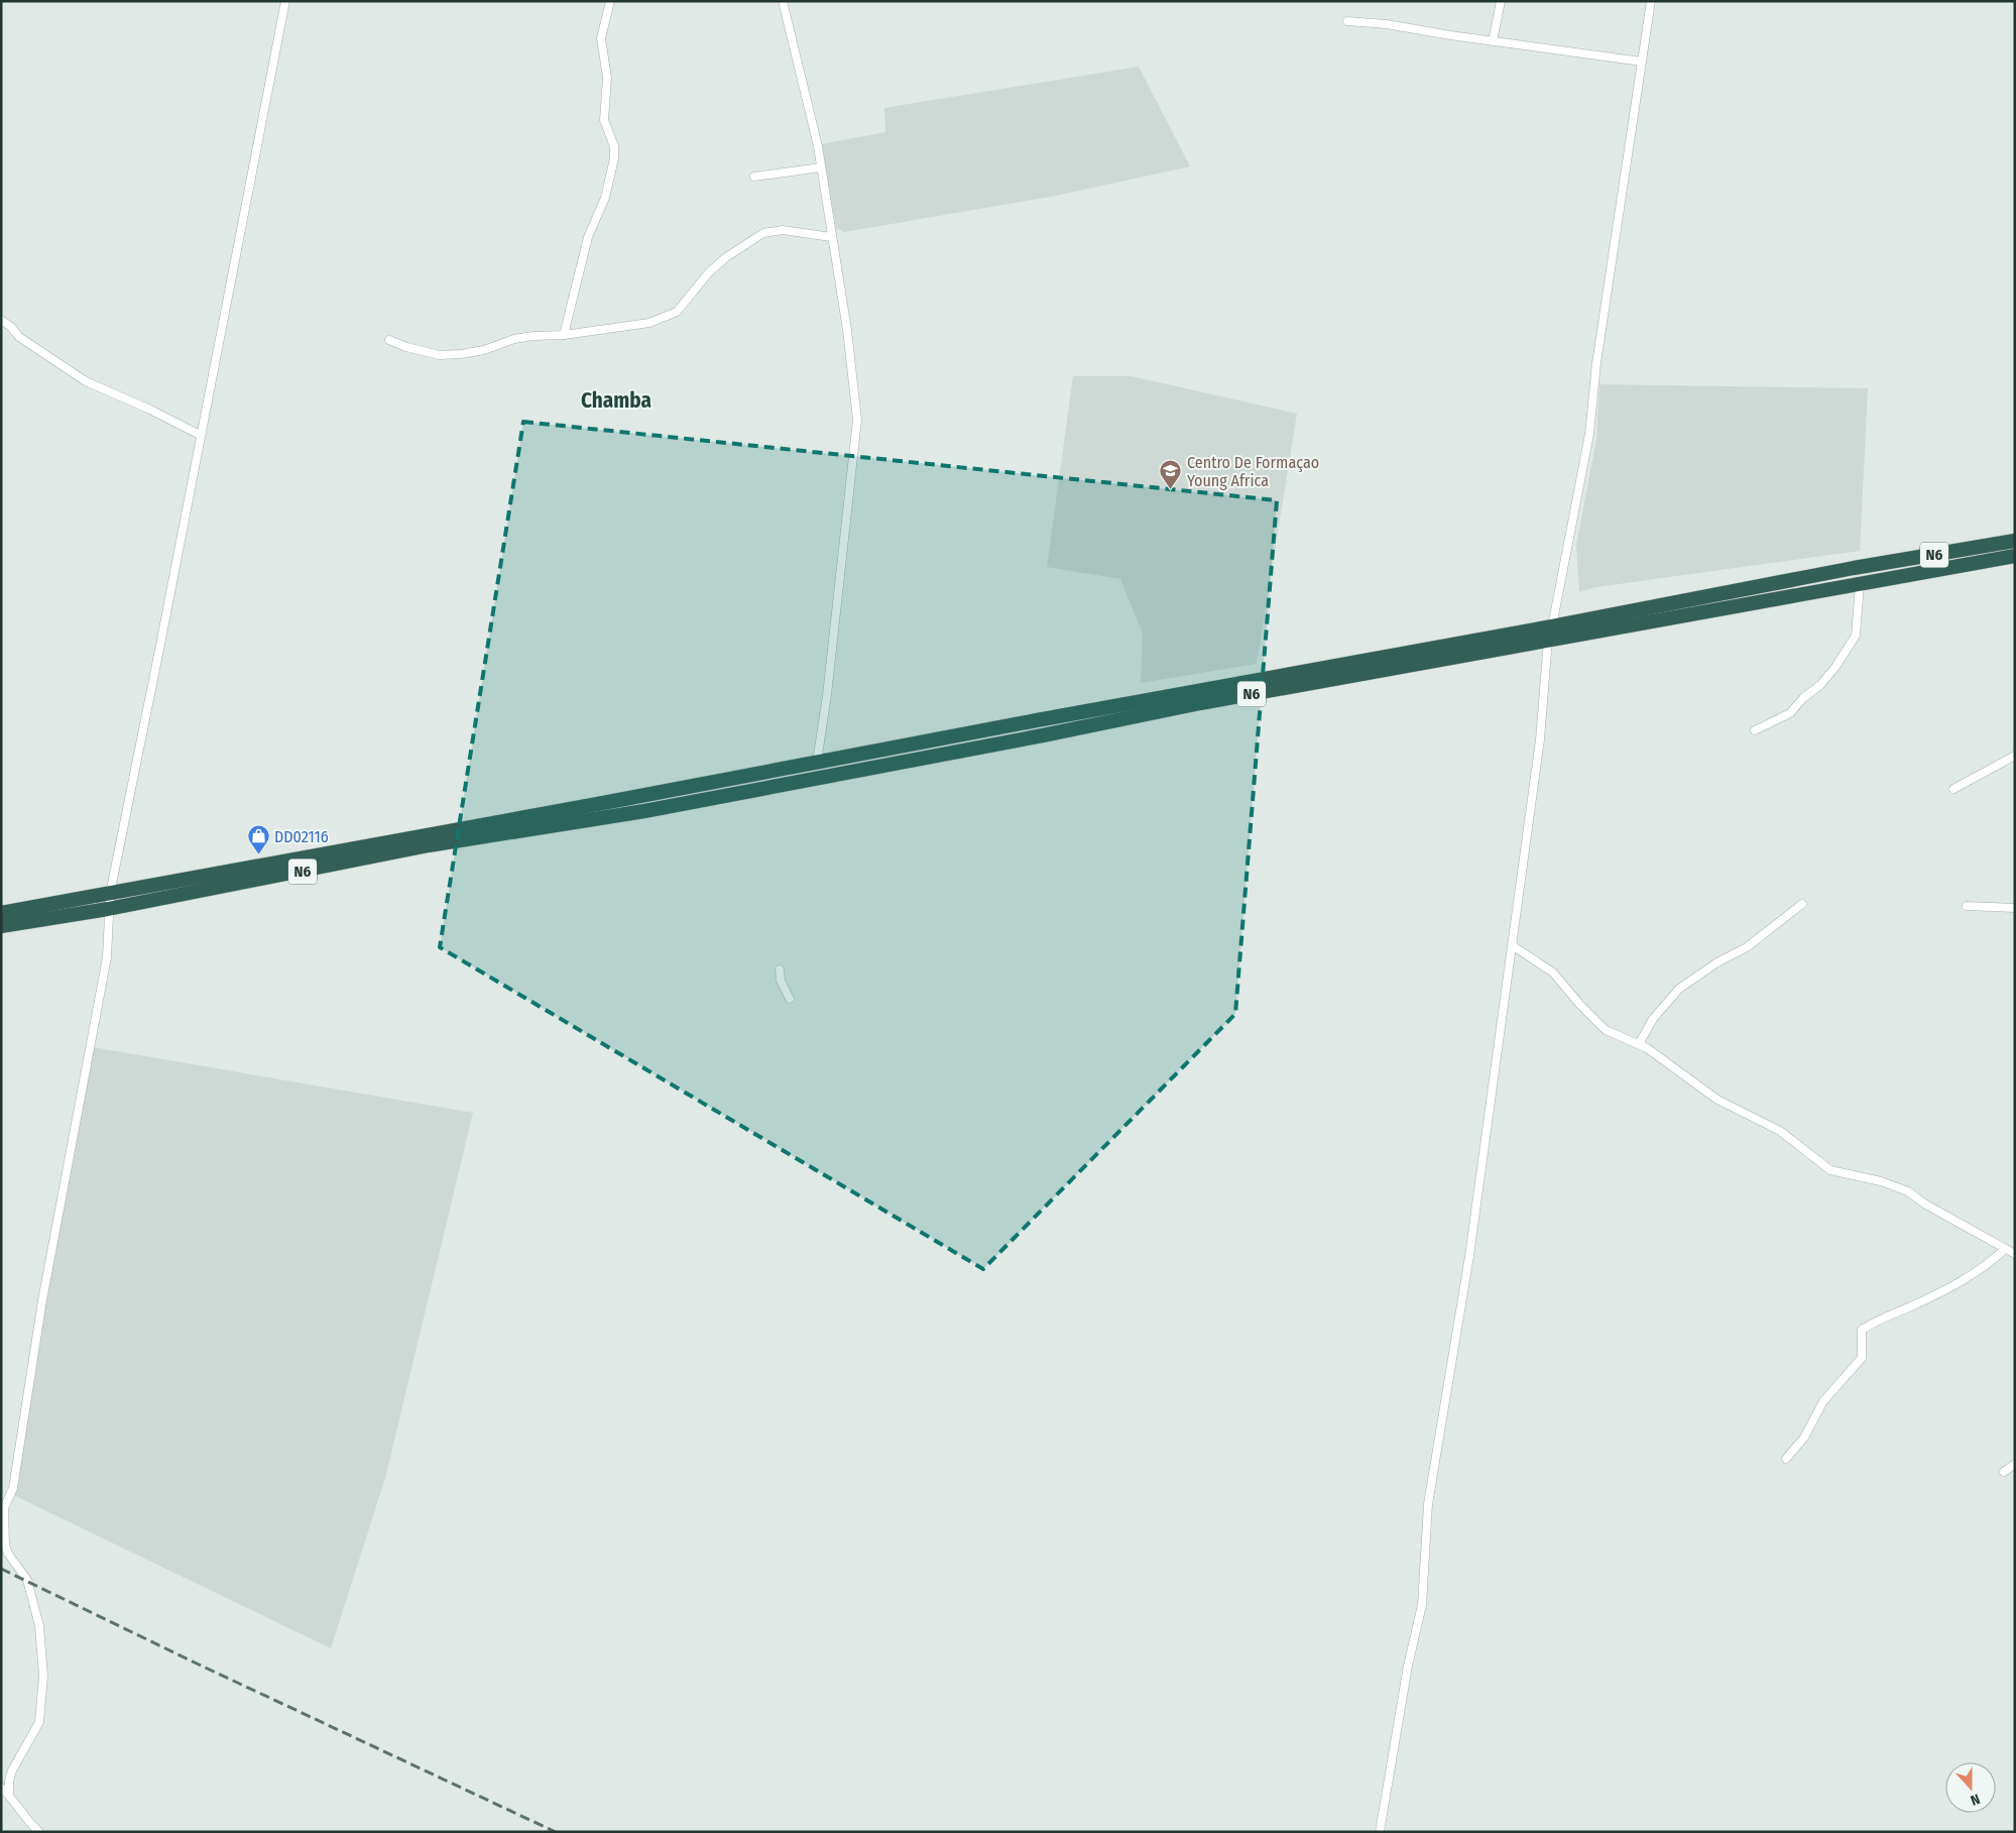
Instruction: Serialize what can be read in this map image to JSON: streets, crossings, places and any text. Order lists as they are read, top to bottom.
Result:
{
  "streets": {
    "highway": ["N6"]
  },
  "districts": ["Chamba"],
  "places": {
    "school or university": ["Centro De Formaçao Young Africa"],
    "shop": ["DD02116"]
  },
  "north": "bottom"
}
